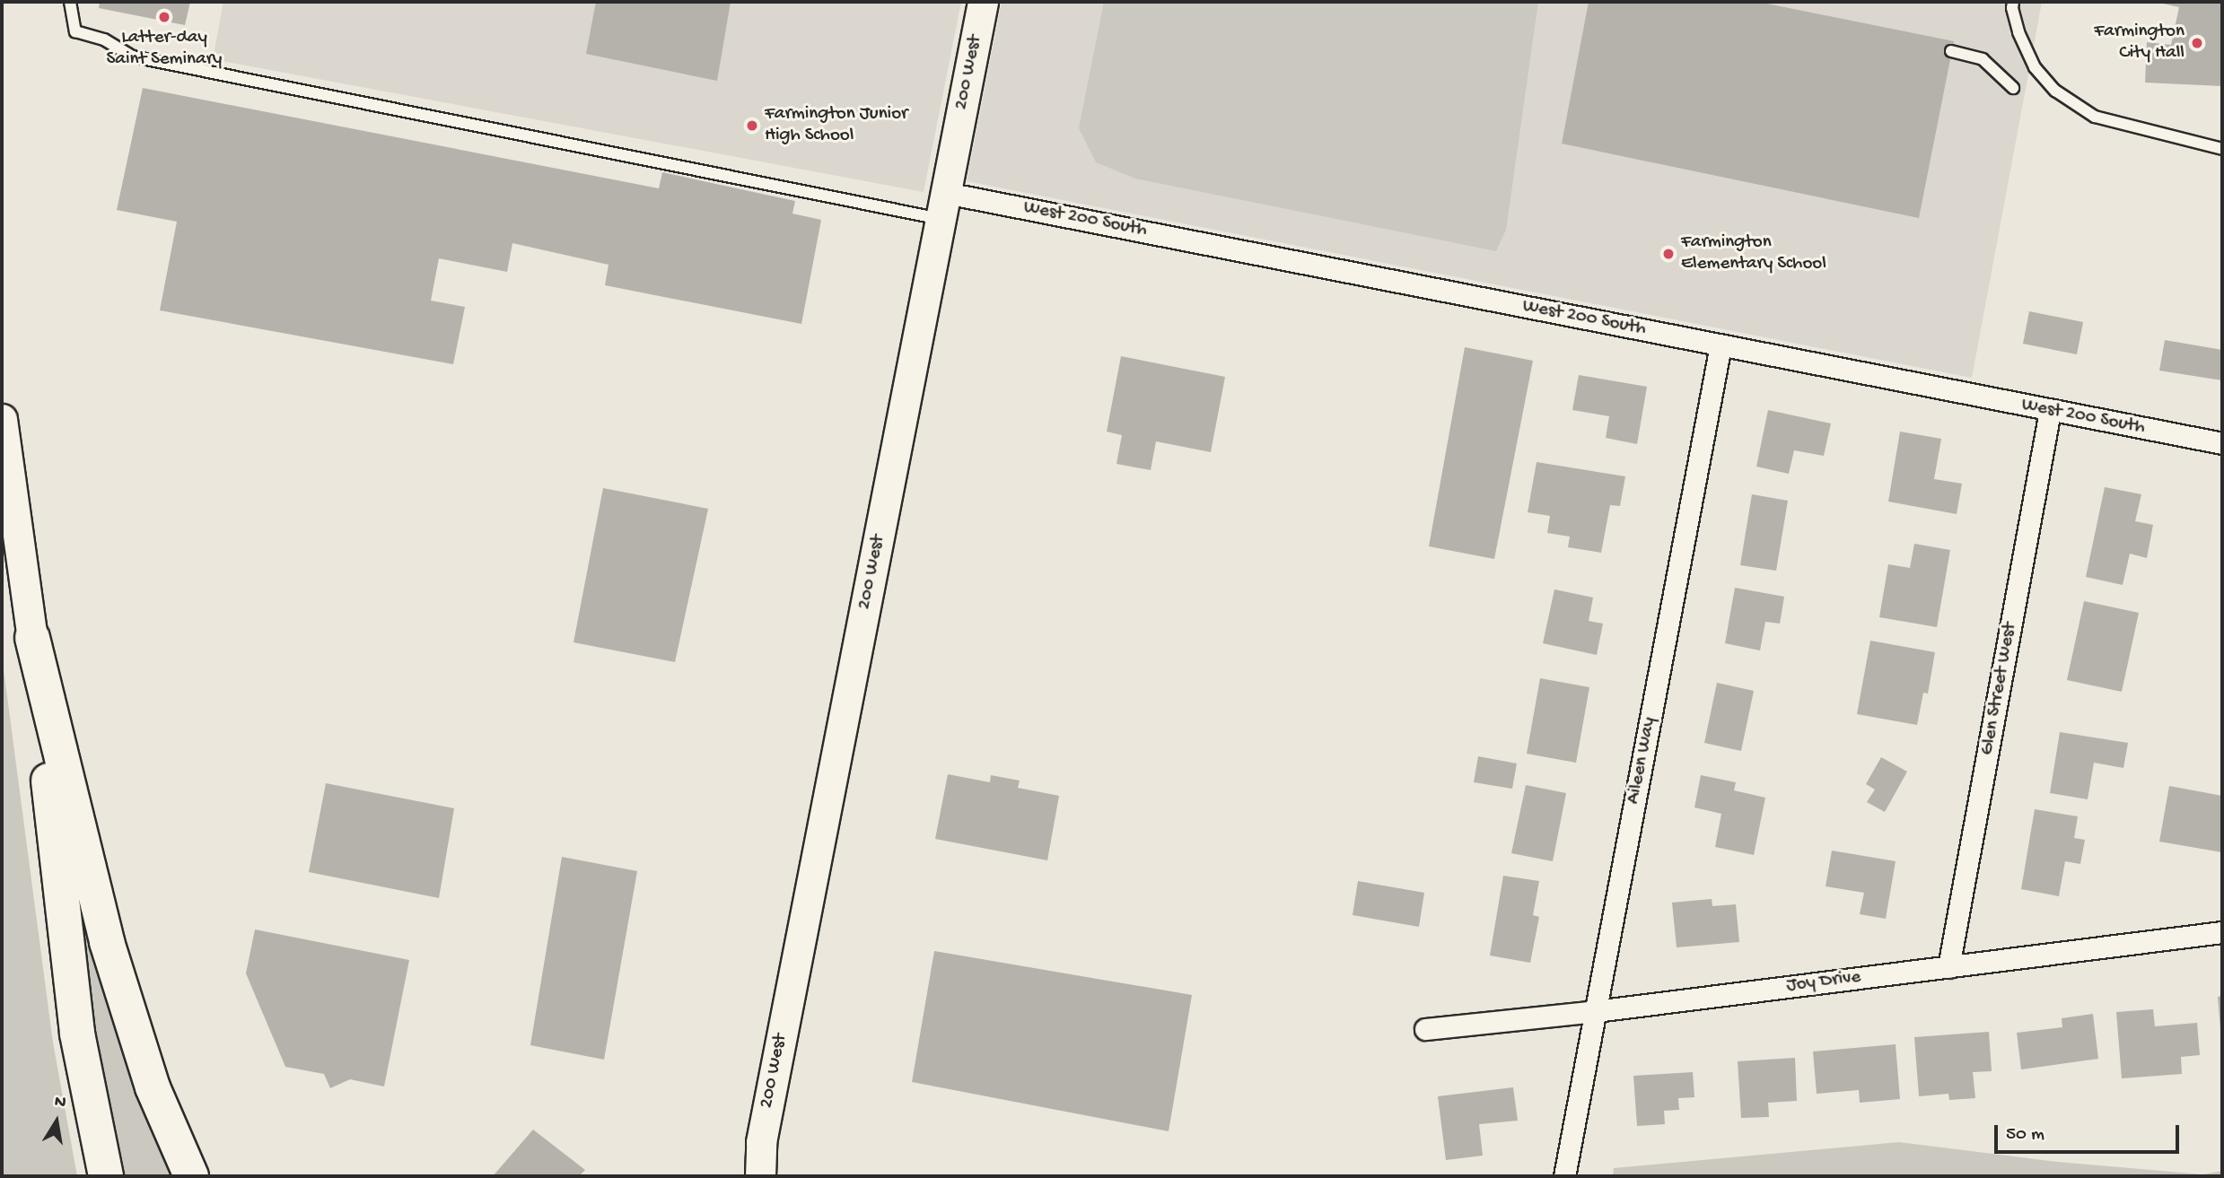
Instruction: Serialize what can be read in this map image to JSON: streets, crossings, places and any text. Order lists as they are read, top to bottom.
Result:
{
  "streets": {
    "main road": ["200 West"],
    "street": [
      "West 200 South",
      "Glen Street West",
      "Aileen Way",
      "Joy Drive"
    ]
  },
  "crossings": [
    ["200 West", "West 200 South"],
    ["West 200 South", "Glen Street West"],
    ["West 200 South", "Aileen Way"],
    ["Glen Street West", "Joy Drive"],
    ["Aileen Way", "Joy Drive"]
  ],
  "places": [
    "Latter-day Saint Seminary",
    "Farmington City Hall",
    "Farmington Junior High School",
    "Farmington Elementary School"
  ],
  "scale_bar": "50 m",
  "north": "top"
}
